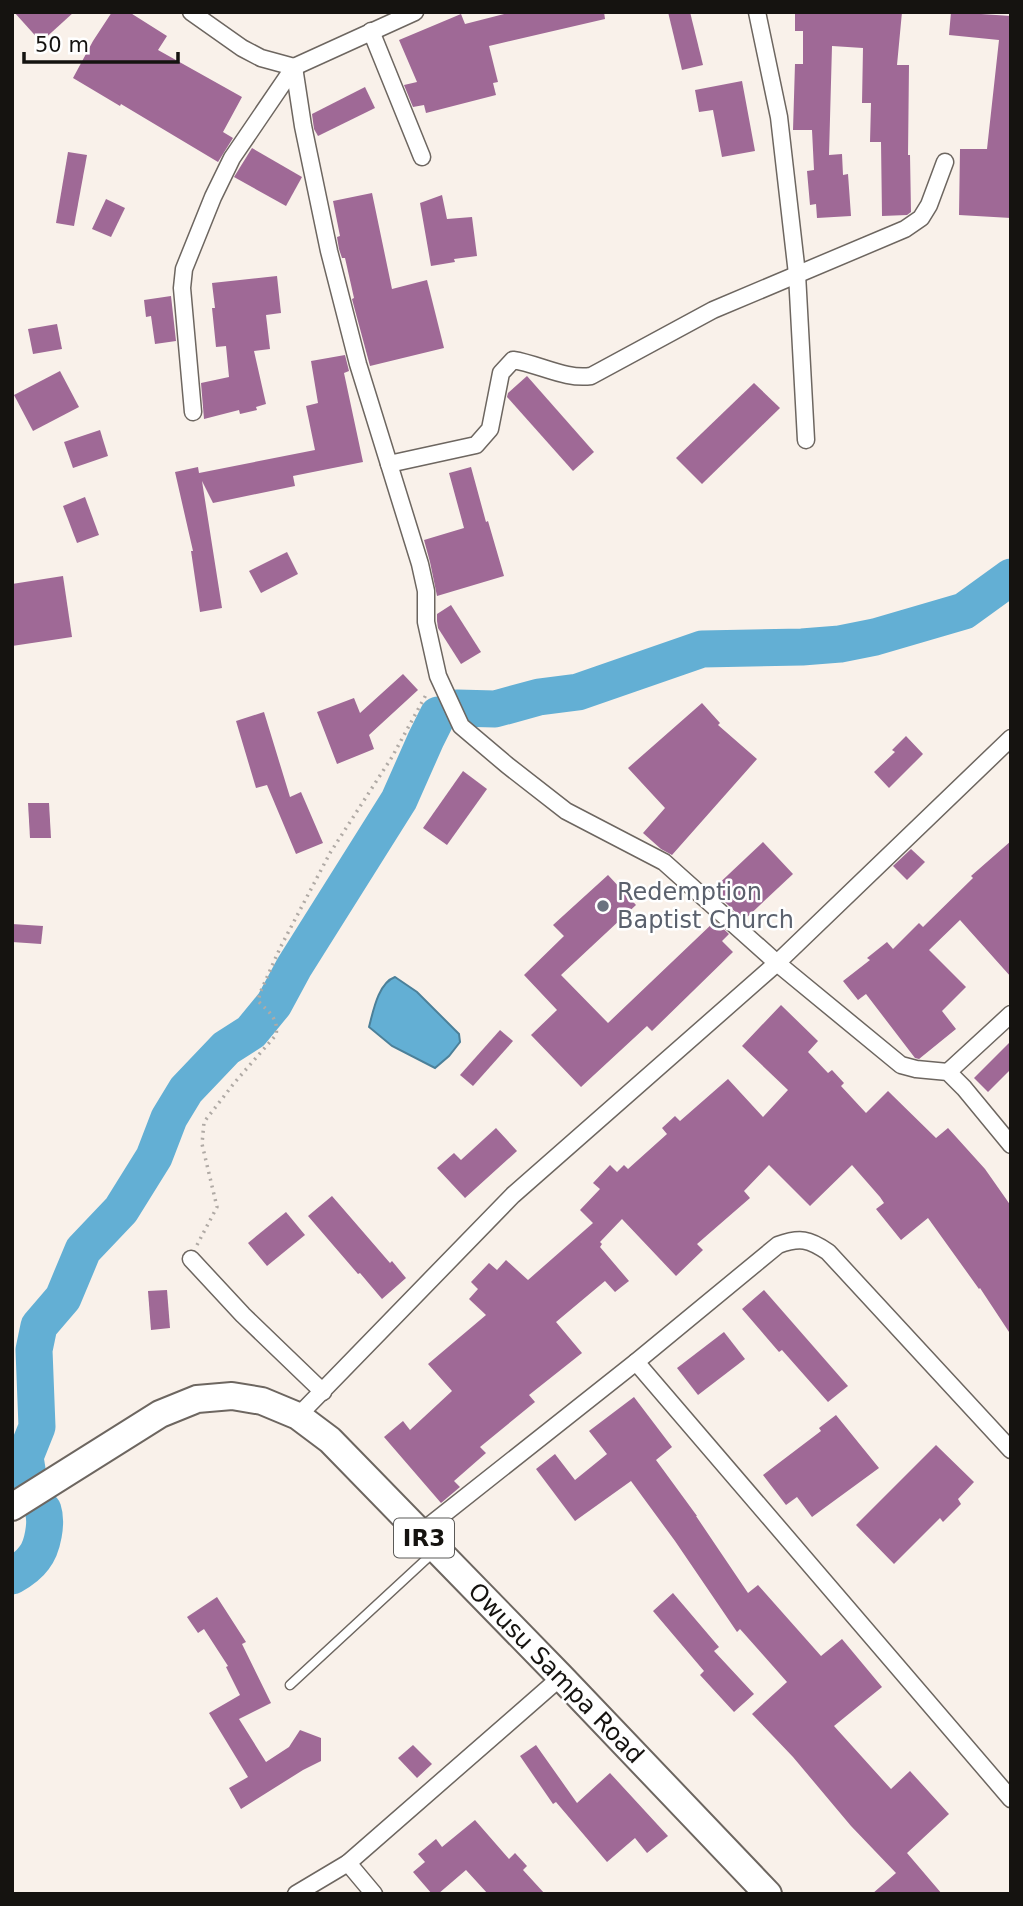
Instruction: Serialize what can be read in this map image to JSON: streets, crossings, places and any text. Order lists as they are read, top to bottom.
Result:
{
  "streets": {
    "main road": ["IR3", "Owusu Sampa Road"]
  },
  "places": ["Redemption Baptist Church"],
  "scale_bar": "50 m"
}
